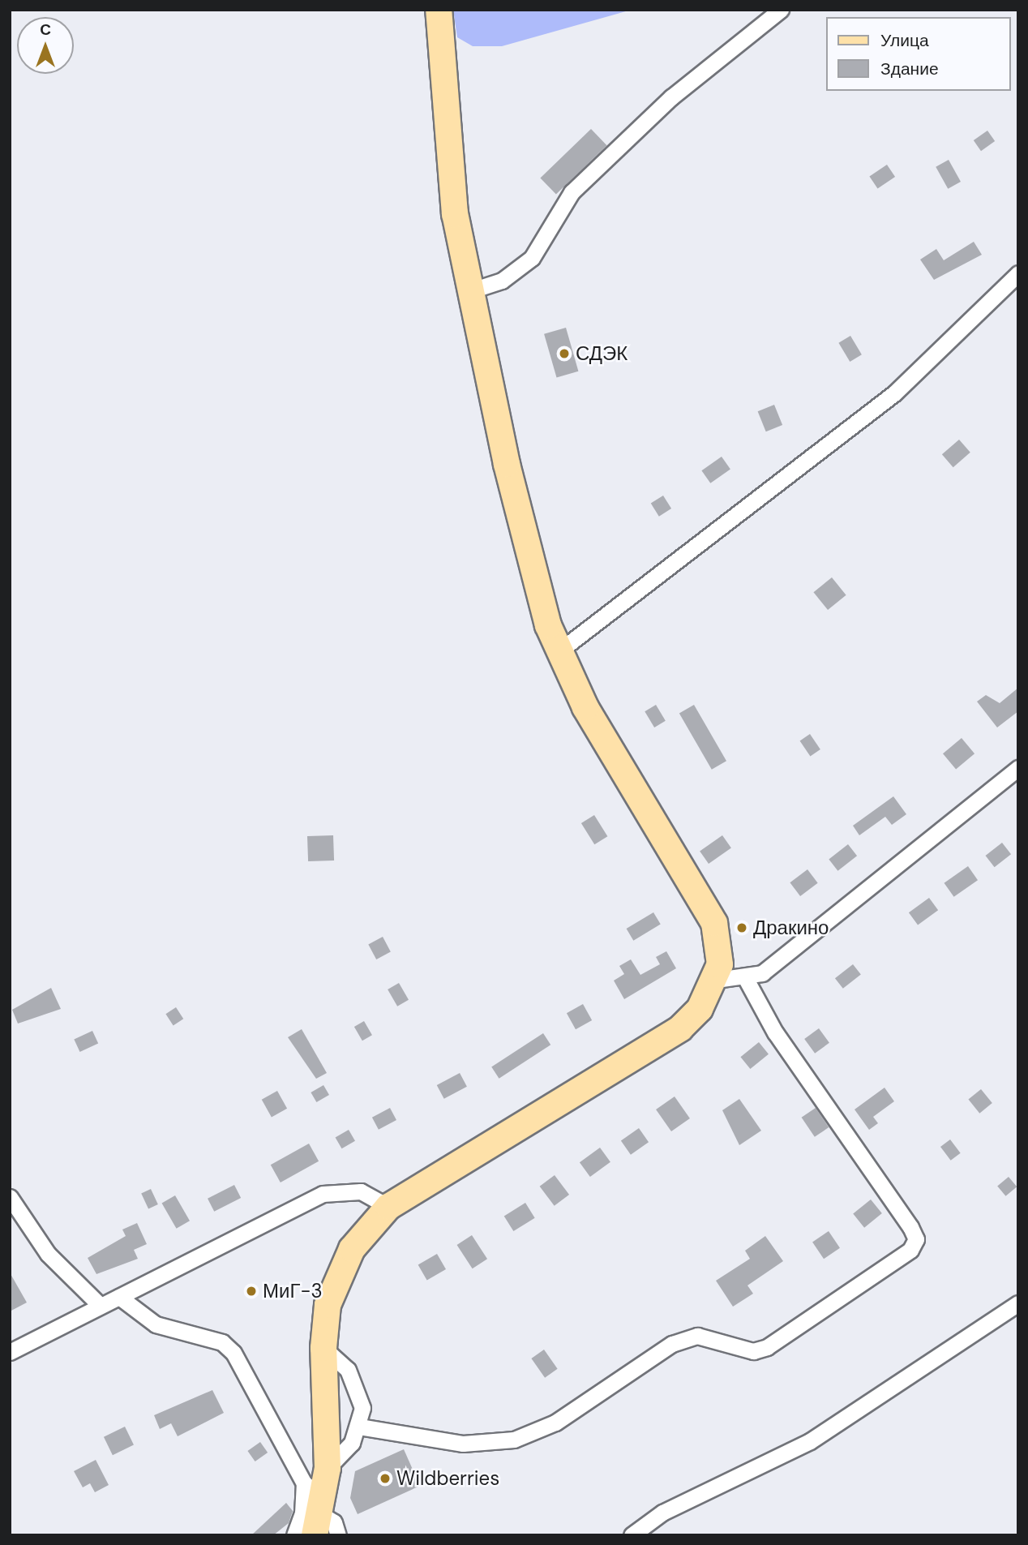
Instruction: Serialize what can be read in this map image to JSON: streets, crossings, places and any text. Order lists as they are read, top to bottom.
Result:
{
  "places": [
    "СДЭК",
    "Дракино",
    "МиГ-3",
    "Wildberries"
  ],
  "legend": ["Улица", "Здание"],
  "north": "top"
}
